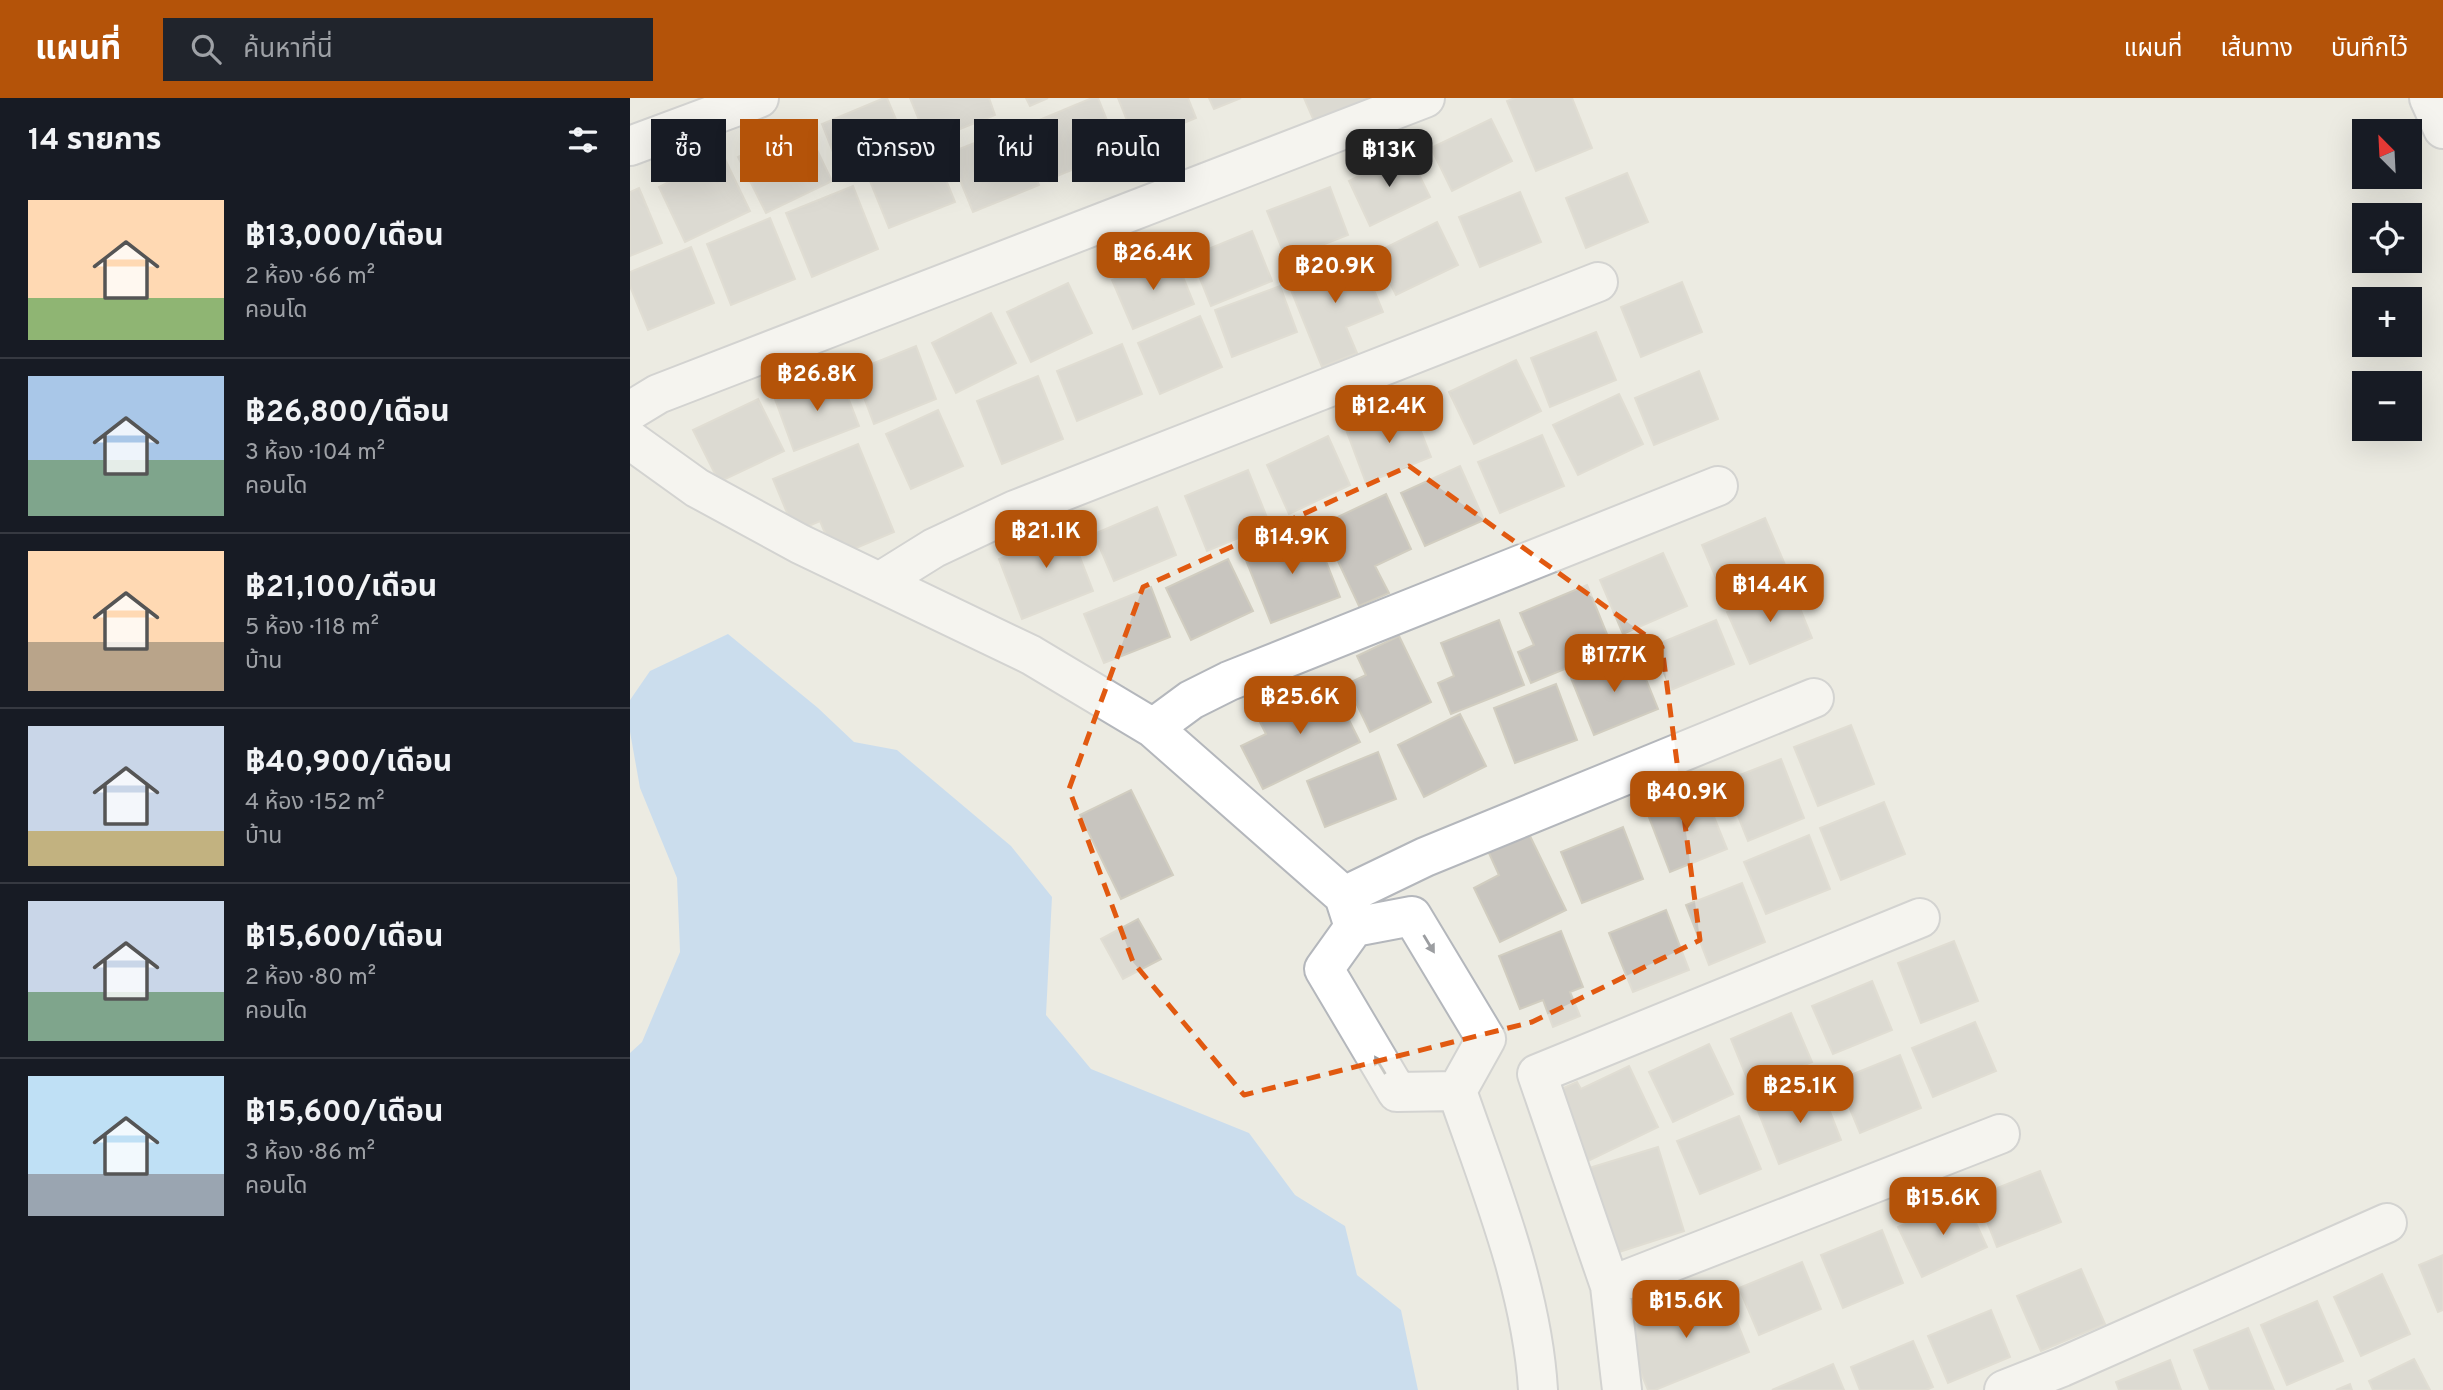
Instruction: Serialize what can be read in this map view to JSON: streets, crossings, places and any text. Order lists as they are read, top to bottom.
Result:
{
  "north": "top left",
  "page": {
    "header": "แผนที่",
    "search": "ค้นหาที่นี่",
    "nav": ["แผนที่", "เส้นทาง", "บันทึกไว้"],
    "heading": "14 รายการ",
    "map_buttons": ["+", "−"],
    "chip": [
      "ซื้อ",
      "เช่า",
      "ตัวกรอง",
      "ใหม่",
      "คอนโด"
    ],
    "price": [
      "฿13K",
      "฿26.4K",
      "฿20.9K",
      "฿26.8K",
      "฿12.4K",
      "฿21.1K",
      "฿14.9K",
      "฿14.4K",
      "฿17.7K",
      "฿25.6K",
      "฿40.9K",
      "฿25.1K",
      "฿15.6K",
      "฿15.6K"
    ],
    "list": [
      {
        "name": "฿13,000/เดือน",
        "note": "2 ห้อง · 66 m² · คอนโด"
      },
      {
        "name": "฿26,800/เดือน",
        "note": "3 ห้อง · 104 m² · คอนโด"
      },
      {
        "name": "฿21,100/เดือน",
        "note": "5 ห้อง · 118 m² · บ้าน"
      },
      {
        "name": "฿40,900/เดือน",
        "note": "4 ห้อง · 152 m² · บ้าน"
      },
      {
        "name": "฿15,600/เดือน",
        "note": "2 ห้อง · 80 m² · คอนโด"
      },
      {
        "name": "฿15,600/เดือน",
        "note": "3 ห้อง · 86 m² · คอนโด"
      }
    ]
  }
}
